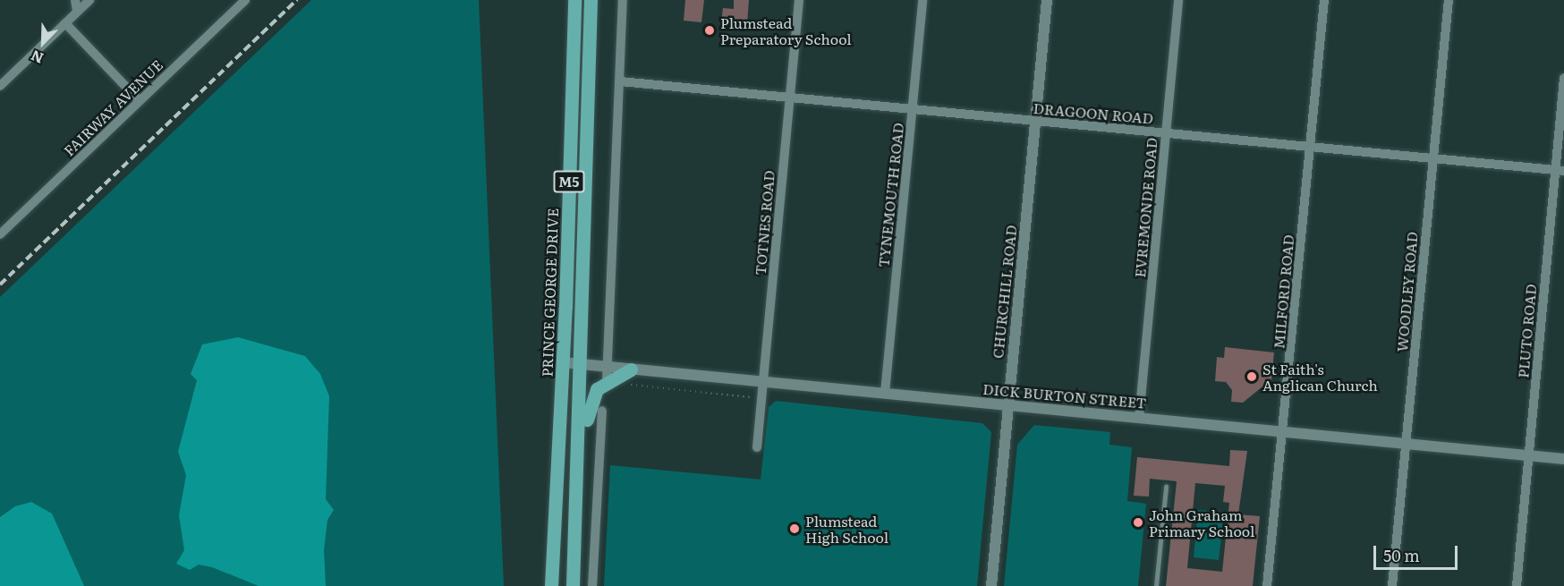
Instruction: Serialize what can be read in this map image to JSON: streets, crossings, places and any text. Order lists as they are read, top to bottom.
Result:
{
  "streets": {
    "main road": ["M5", "PRINCE GEORGE DRIVE"],
    "street": [
      "FAIRWAY AVENUE",
      "DRAGOON ROAD",
      "TYNEMOUTH ROAD",
      "EVREMONDE ROAD",
      "TOTNES ROAD",
      "CHURCHILL ROAD",
      "MILFORD ROAD",
      "WOODLEY ROAD",
      "PLUTO ROAD",
      "DICK BURTON STREET"
    ]
  },
  "crossings": [
    ["DRAGOON ROAD", "TYNEMOUTH ROAD"],
    ["DRAGOON ROAD", "EVREMONDE ROAD"],
    ["DRAGOON ROAD", "TOTNES ROAD"],
    ["DRAGOON ROAD", "CHURCHILL ROAD"],
    ["DRAGOON ROAD", "MILFORD ROAD"],
    ["DRAGOON ROAD", "WOODLEY ROAD"],
    ["DRAGOON ROAD", "PLUTO ROAD"],
    ["M5", "DICK BURTON STREET"],
    ["TYNEMOUTH ROAD", "DICK BURTON STREET"],
    ["EVREMONDE ROAD", "DICK BURTON STREET"],
    ["TOTNES ROAD", "DICK BURTON STREET"],
    ["CHURCHILL ROAD", "DICK BURTON STREET"],
    ["MILFORD ROAD", "DICK BURTON STREET"],
    ["WOODLEY ROAD", "DICK BURTON STREET"],
    ["PRINCE GEORGE DRIVE", "DICK BURTON STREET"],
    ["PLUTO ROAD", "DICK BURTON STREET"]
  ],
  "places": [
    "Plumstead Preparatory School",
    "St Faith's Anglican Church",
    "John Graham Primary School",
    "Plumstead High School"
  ],
  "scale_bar": "50 m",
  "north": "bottom left"
}
